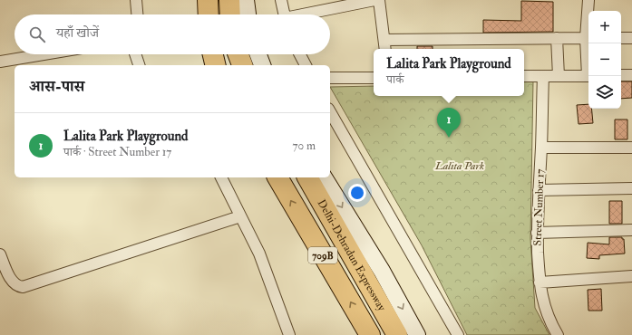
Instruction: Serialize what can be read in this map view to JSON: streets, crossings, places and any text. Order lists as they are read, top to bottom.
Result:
{
  "streets": {
    "highway": ["709B", "Delhi-Dehradun Expressway"],
    "street": ["Street Number 17"]
  },
  "parks": ["Lalita Park"],
  "page": {
    "map_buttons": ["+", "−"],
    "search": "यहाँ खोजें",
    "popup": ["Lalita Park Playground", "पार्क"],
    "heading": "आस-पास",
    "pins": "1",
    "list": [
      {
        "mark": "1",
        "name": "Lalita Park Playground",
        "note": "पार्क · Street Number 17",
        "value": "70 m"
      }
    ]
  }
}
